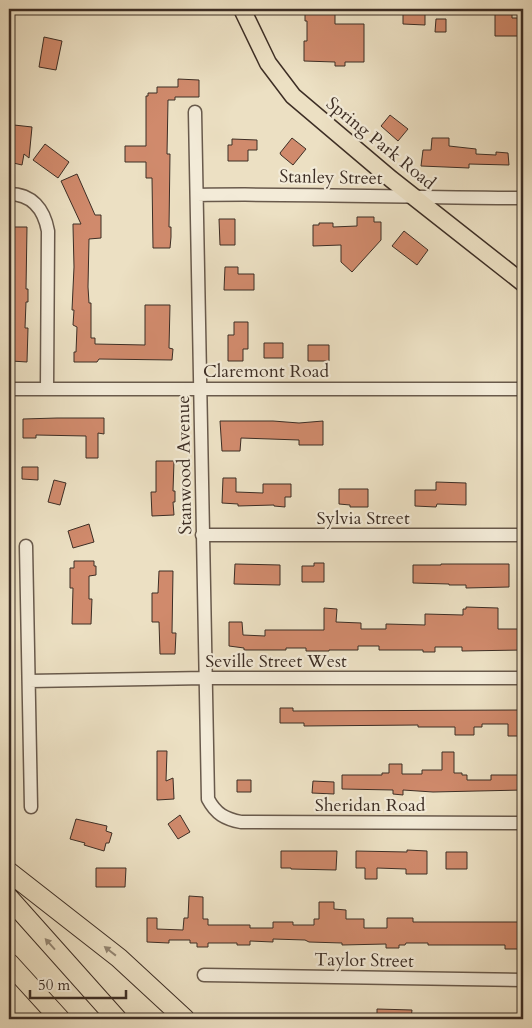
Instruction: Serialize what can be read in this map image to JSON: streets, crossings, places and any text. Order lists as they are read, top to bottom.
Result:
{
  "streets": {
    "main road": ["Spring Park Road"],
    "street": [
      "Stanley Street",
      "Claremont Road",
      "Stanwood Avenue",
      "Sylvia Street",
      "Seville Street West",
      "Sheridan Road",
      "Taylor Street"
    ]
  },
  "crossings": [
    ["Spring Park Road", "Stanley Street"],
    ["Stanley Street", "Stanwood Avenue"],
    ["Claremont Road", "Stanwood Avenue"],
    ["Stanwood Avenue", "Sylvia Street"],
    ["Stanwood Avenue", "Seville Street West"],
    ["Stanwood Avenue", "Sheridan Road"]
  ],
  "scale_bar": "50 m"
}
